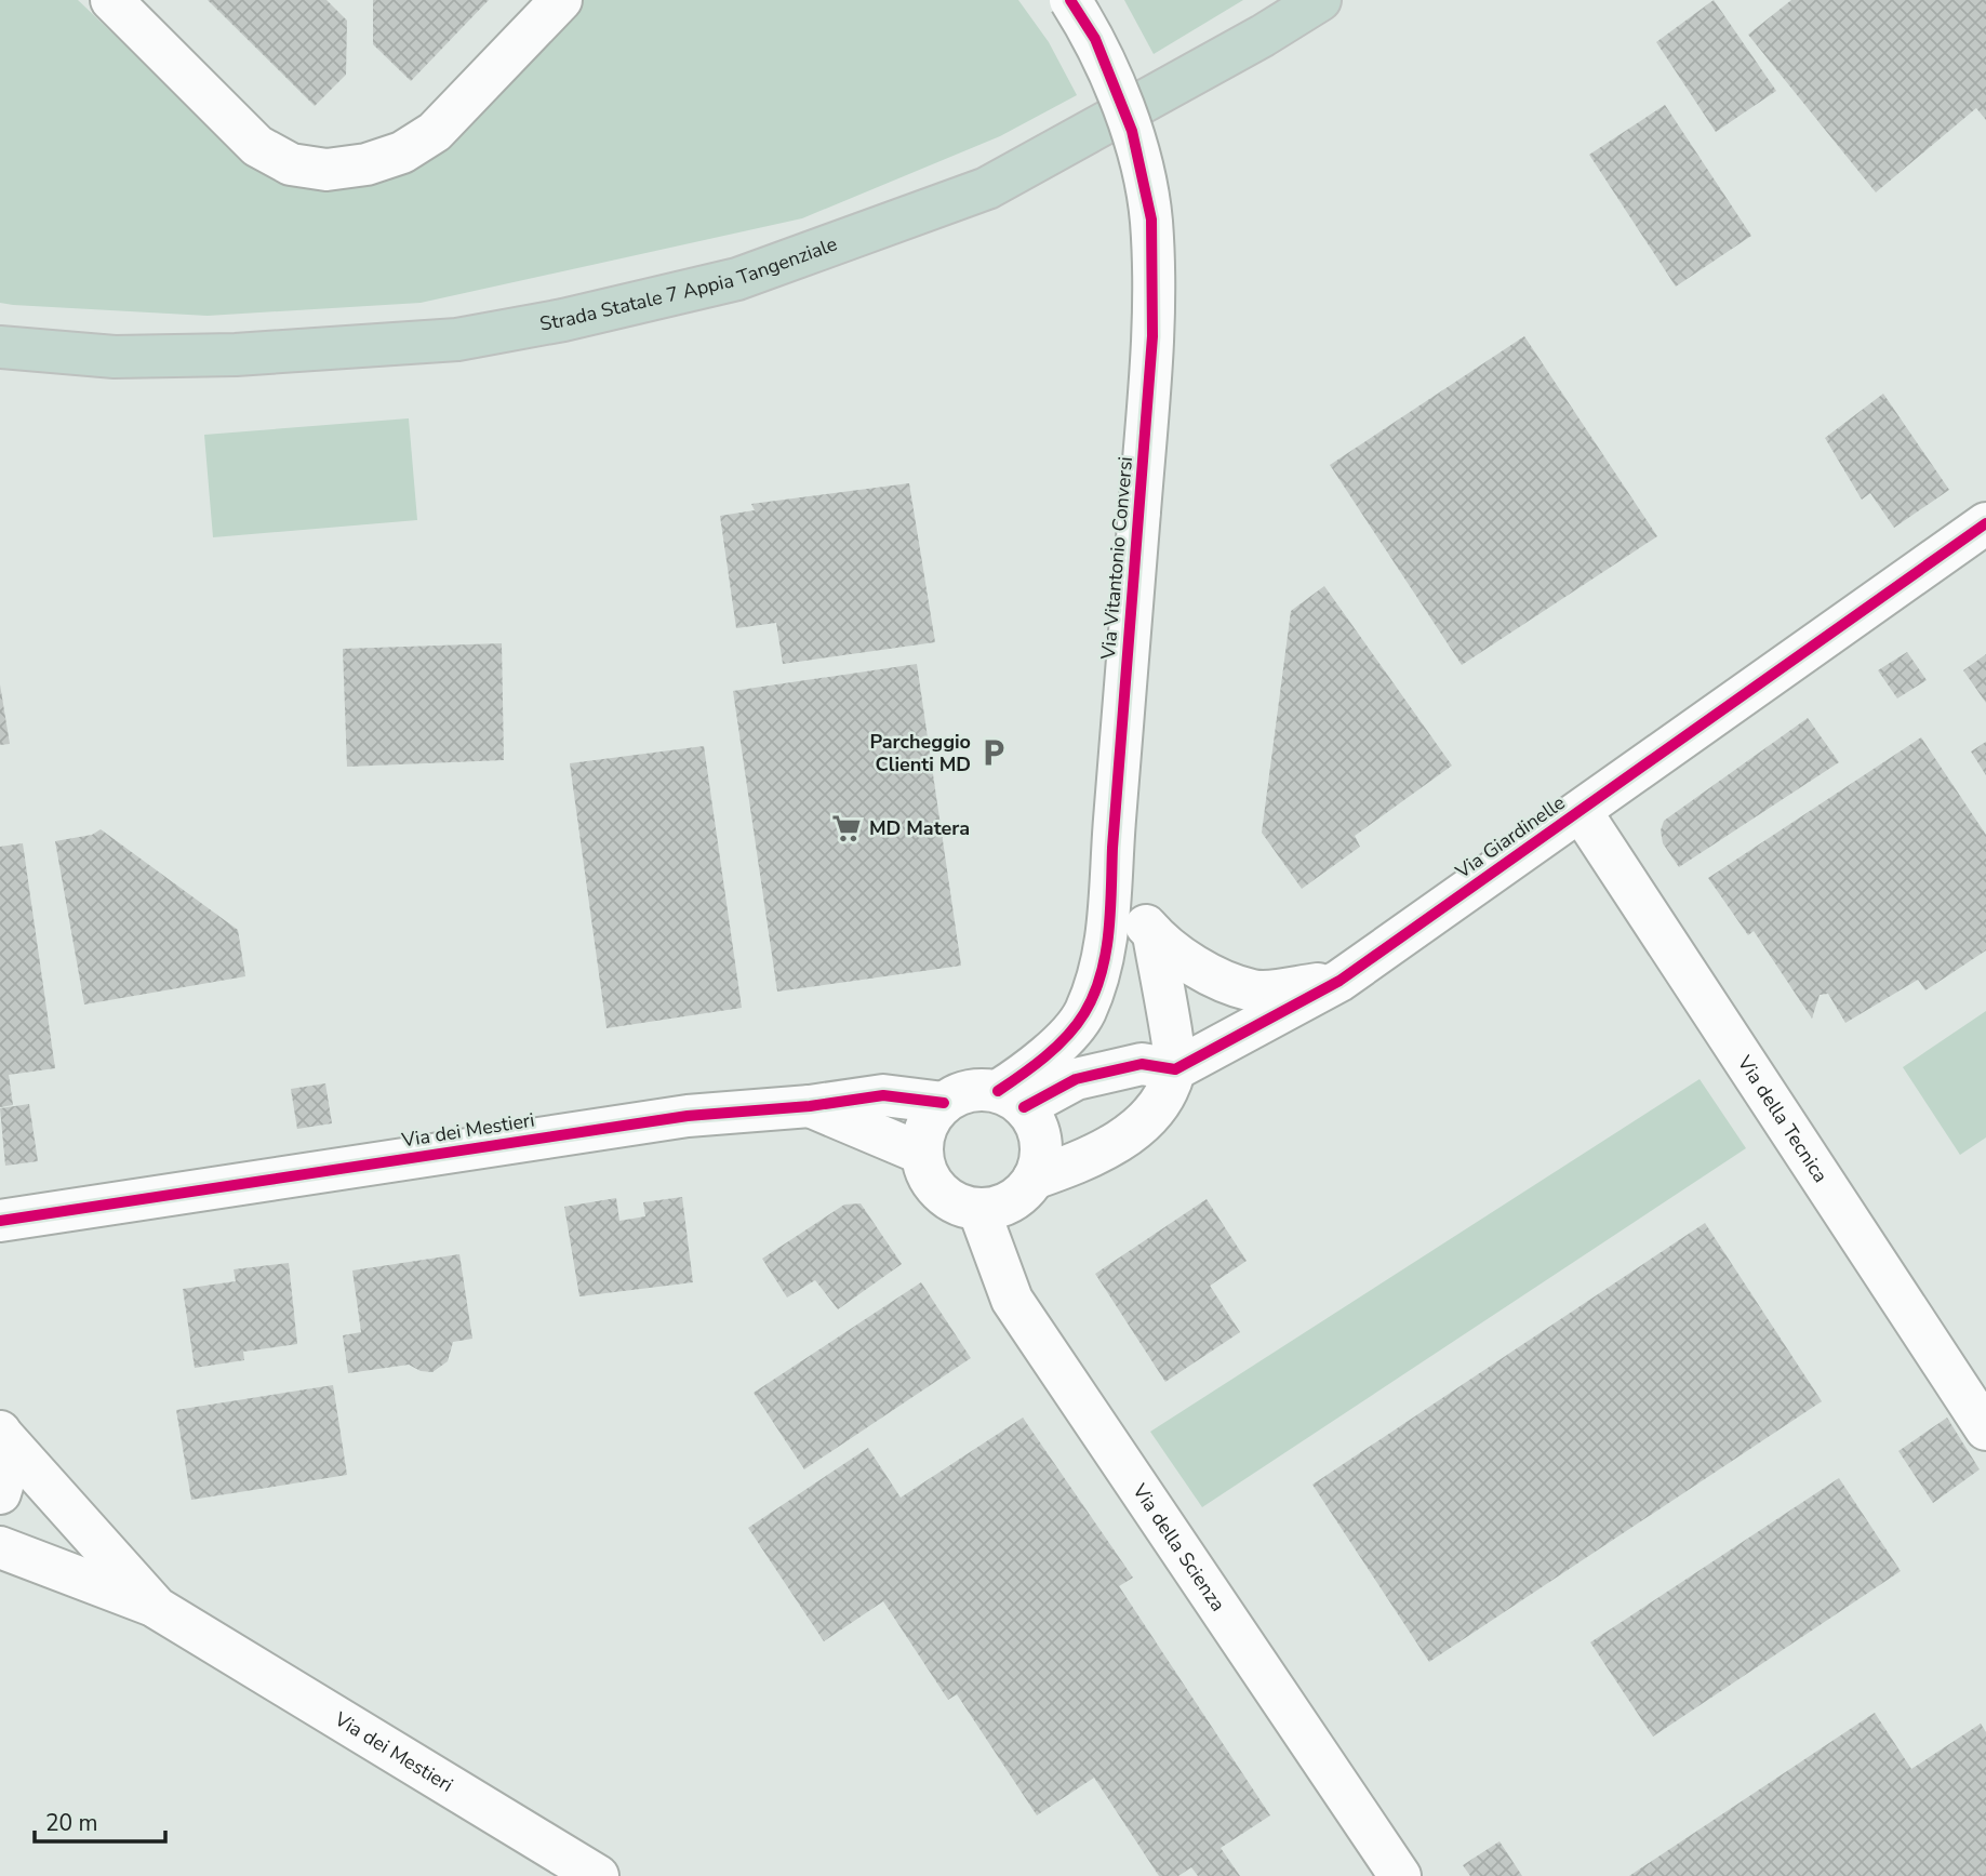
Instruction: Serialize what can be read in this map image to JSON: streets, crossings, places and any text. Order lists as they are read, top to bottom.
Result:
{
  "streets": {
    "highway": ["Strada Statale 7 Appia Tangenziale"],
    "street": [
      "Via Vitantonio Conversi",
      "Via Giardinelle",
      "Via della Tecnica",
      "Via dei Mestieri",
      "Via della Scienza"
    ]
  },
  "crossings": [
    ["Via Vitantonio Conversi", "Via Giardinelle"],
    ["Via Vitantonio Conversi", "Via dei Mestieri"],
    ["Via Vitantonio Conversi", "Via della Scienza"],
    ["Via Giardinelle", "Via della Tecnica"],
    ["Via dei Mestieri", "Via della Scienza"]
  ],
  "places": {
    "parking": ["Parcheggio Clienti MD"],
    "supermarket": ["MD Matera"]
  },
  "scale_bar": "20 m"
}
